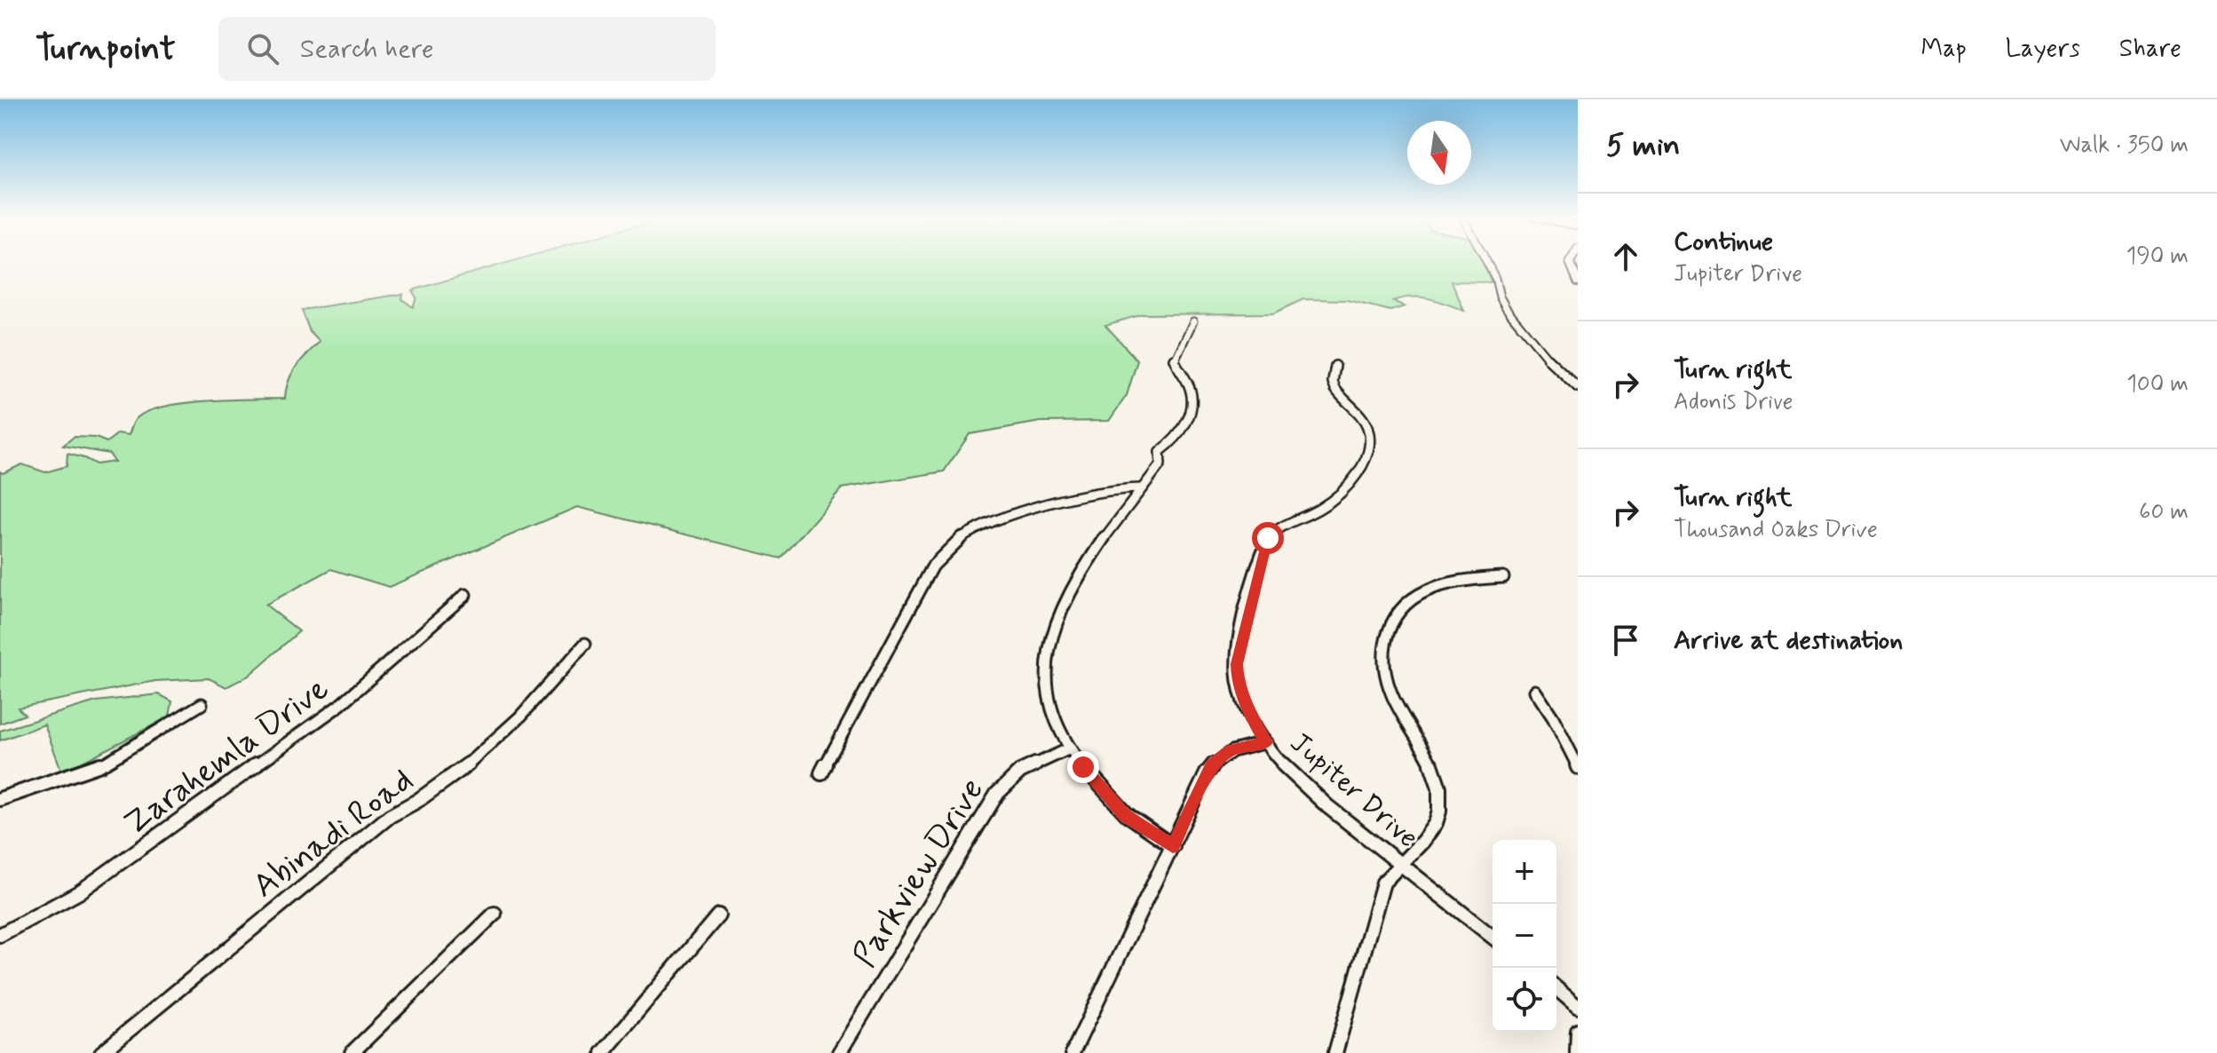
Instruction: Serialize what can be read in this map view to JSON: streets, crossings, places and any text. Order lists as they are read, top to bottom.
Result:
{
  "streets": {
    "street": [
      "Zarahemla Drive",
      "Jupiter Drive",
      "Abinadi Road",
      "Parkview Drive"
    ]
  },
  "north": "bottom",
  "page": {
    "header": "Turnpoint",
    "search": "Search here",
    "nav": ["Map", "Layers", "Share"],
    "heading": ["5 min", "Walk · 350 m"],
    "list": [
      ["Continue", "Jupiter Drive", "190 m"],
      ["Turn right", "Adonis Drive", "100 m"],
      ["Turn right", "Thousand Oaks Drive", "60 m"],
      "Arrive at destination"
    ],
    "map_buttons": ["+", "−"]
  }
}
